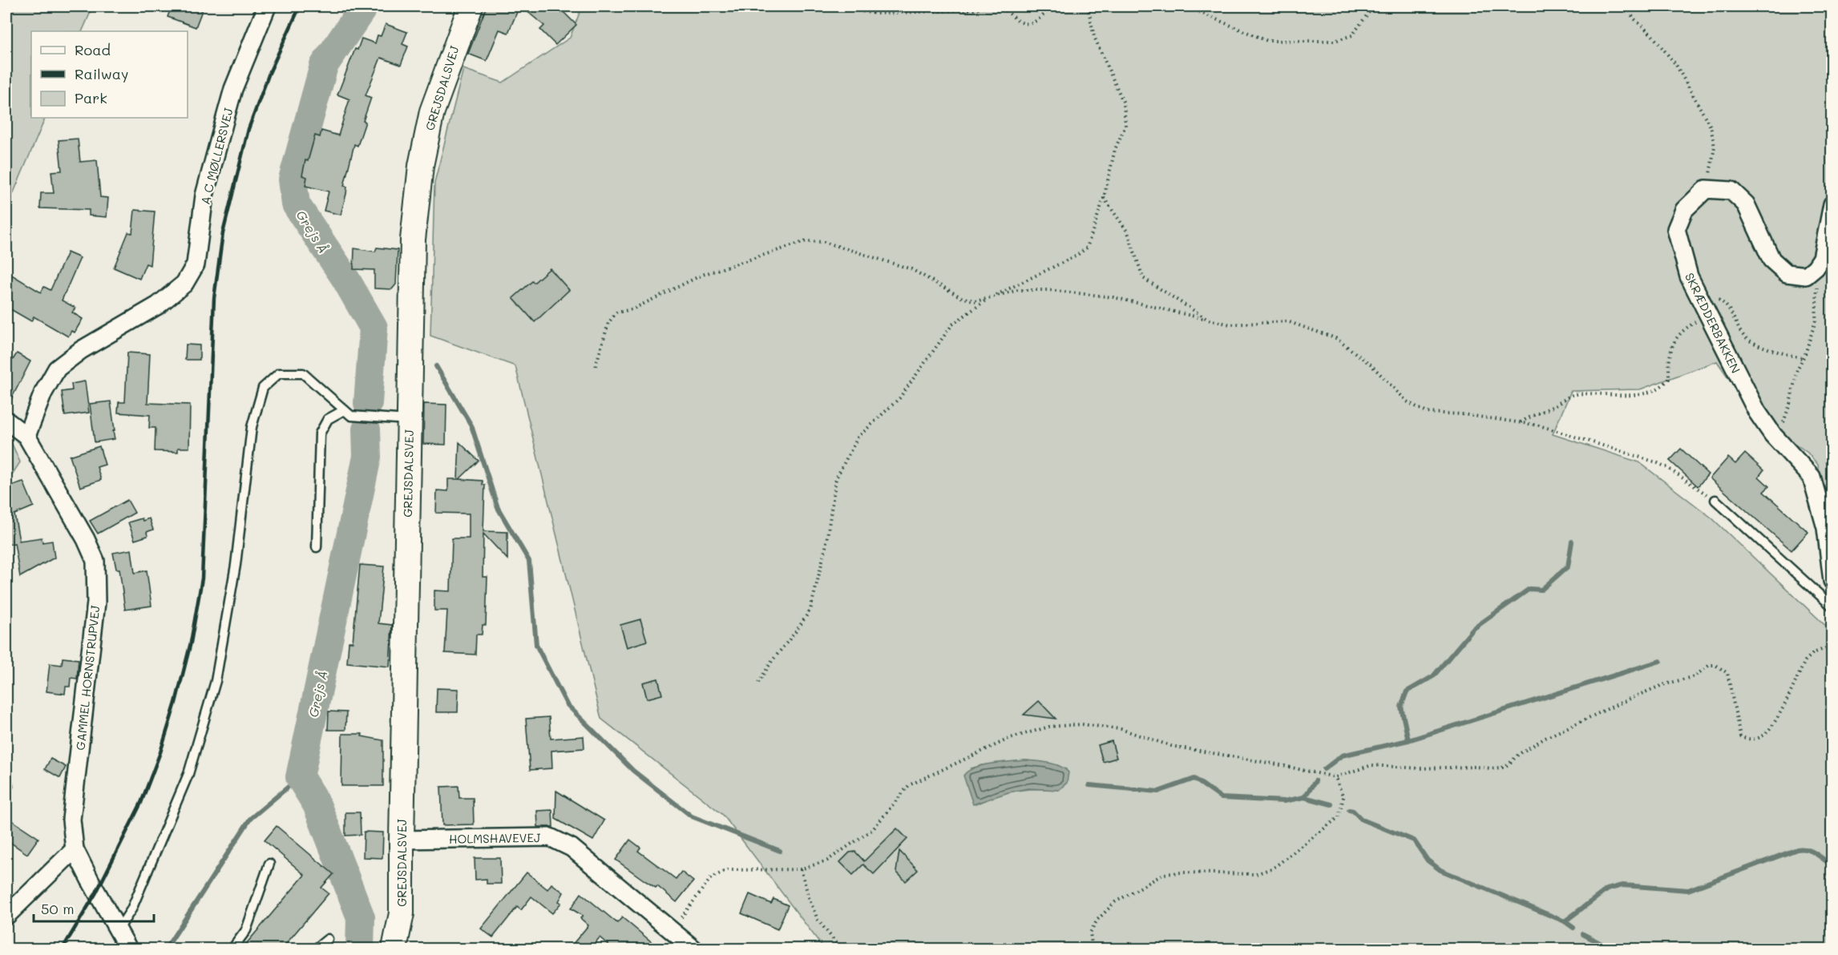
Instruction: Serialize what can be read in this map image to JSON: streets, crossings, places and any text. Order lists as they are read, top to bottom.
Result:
{
  "streets": {
    "street": [
      "GREJSDALSVEJ",
      "A C MØLLERSVEJ",
      "SKRÆDDERBAKKEN",
      "GAMMEL HORNSTRUPVEJ",
      "HOLMSHAVEVEJ"
    ]
  },
  "crossings": [
    ["GREJSDALSVEJ", "HOLMSHAVEVEJ"],
    ["A C MØLLERSVEJ", "GAMMEL HORNSTRUPVEJ"]
  ],
  "water": ["Grejs Å"],
  "legend": ["Road", "Railway", "Park"],
  "scale_bar": "50 m"
}
